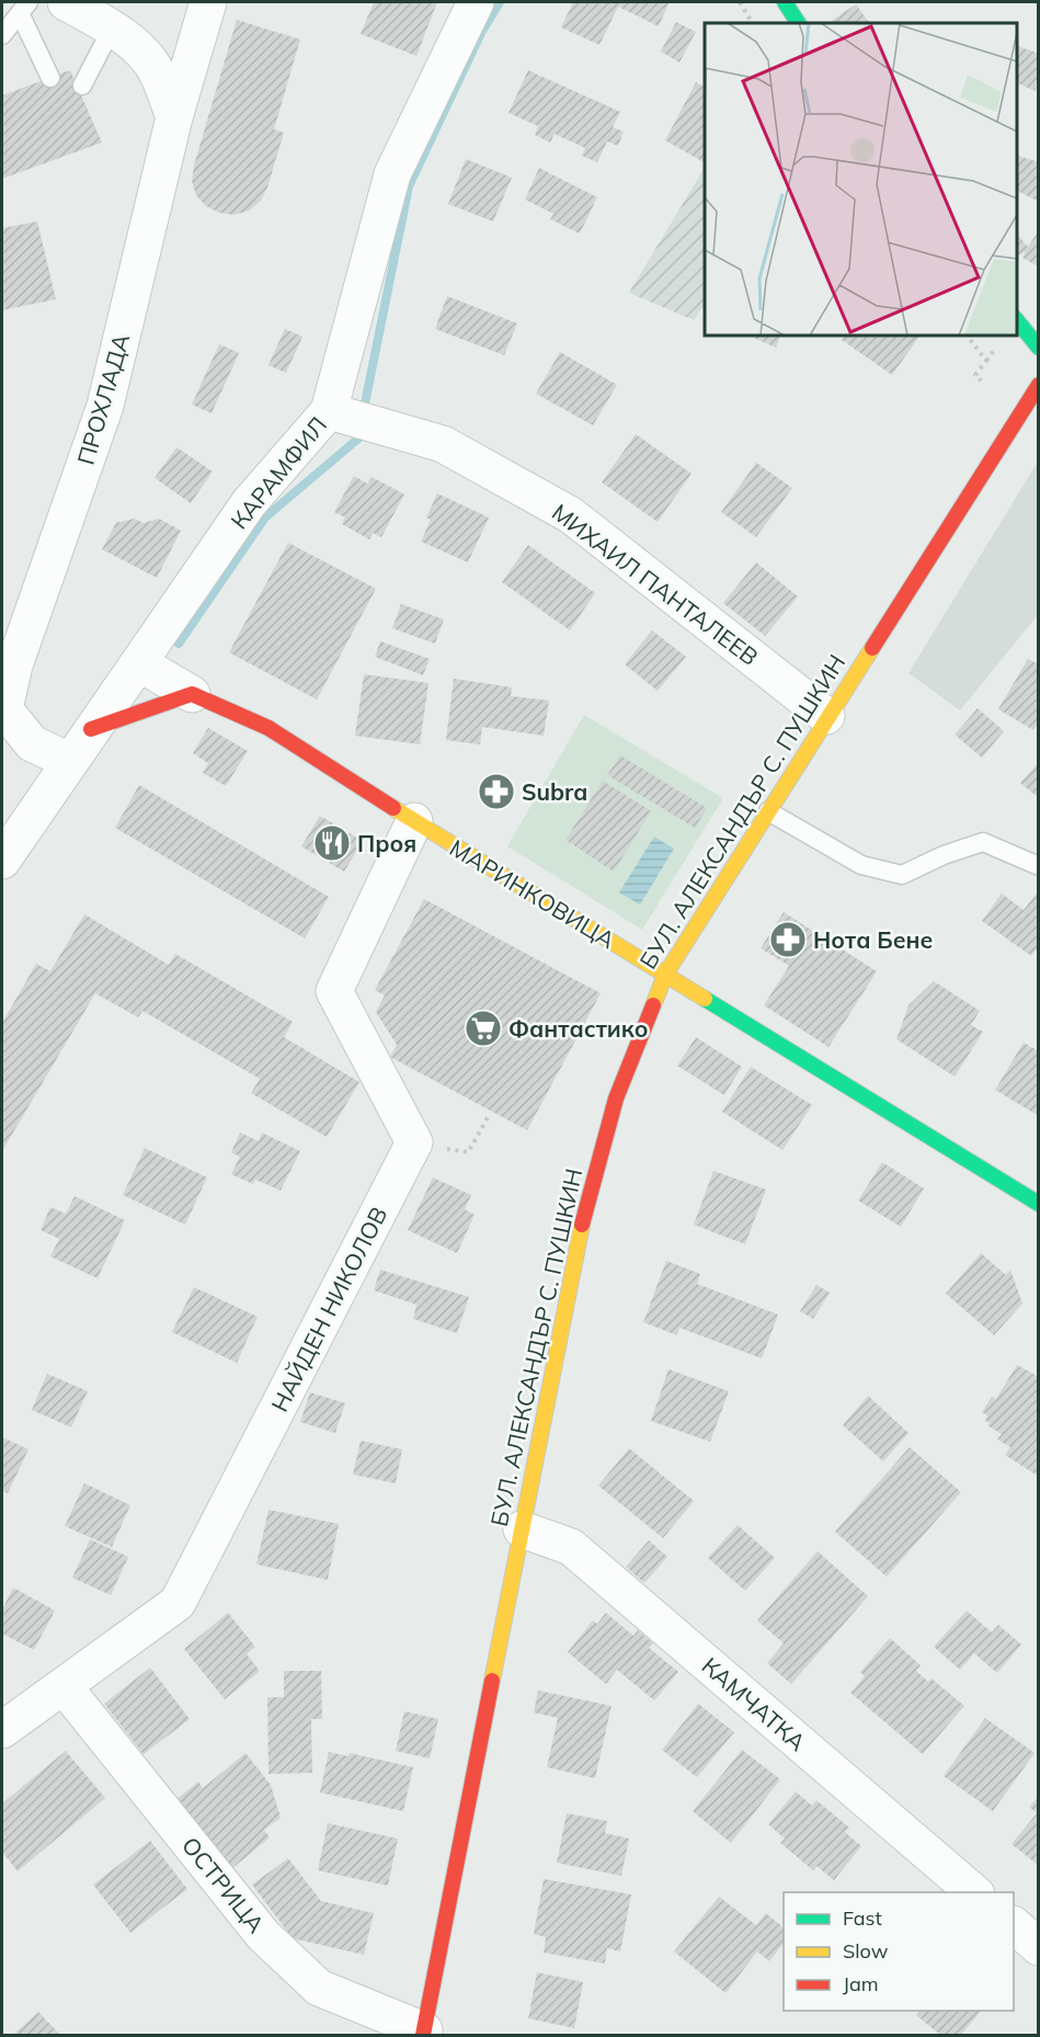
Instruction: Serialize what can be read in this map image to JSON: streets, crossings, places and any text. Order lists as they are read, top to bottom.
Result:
{
  "streets": {
    "main road": ["БУЛ. АЛЕКСАНДЪР С. ПУШКИН", "МАРИНКОВИЦА"],
    "street": [
      "ПРОХЛАДА",
      "КАРАМФИЛ",
      "МИХАИЛ ПАНТАЛЕЕВ",
      "НАЙДЕН НИКОЛОВ",
      "КАМЧАТКА",
      "ОСТРИЦА"
    ]
  },
  "crossings": [
    ["ПРОХЛАДА", "КАРАМФИЛ"],
    ["КАРАМФИЛ", "МИХАИЛ ПАНТАЛЕЕВ"],
    ["КАРАМФИЛ", "МАРИНКОВИЦА"],
    ["МИХАИЛ ПАНТАЛЕЕВ", "БУЛ. АЛЕКСАНДЪР С. ПУШКИН"],
    ["БУЛ. АЛЕКСАНДЪР С. ПУШКИН", "МАРИНКОВИЦА"],
    ["БУЛ. АЛЕКСАНДЪР С. ПУШКИН", "КАМЧАТКА"],
    ["БУЛ. АЛЕКСАНДЪР С. ПУШКИН", "ОСТРИЦА"],
    ["НАЙДЕН НИКОЛОВ", "ОСТРИЦА"]
  ],
  "places": {
    "pharmacy": ["Subra", "Нота Бене"],
    "restaurant": ["Проя"],
    "supermarket": ["Фантастико"]
  },
  "legend": ["Fast", "Slow", "Jam"]
}
